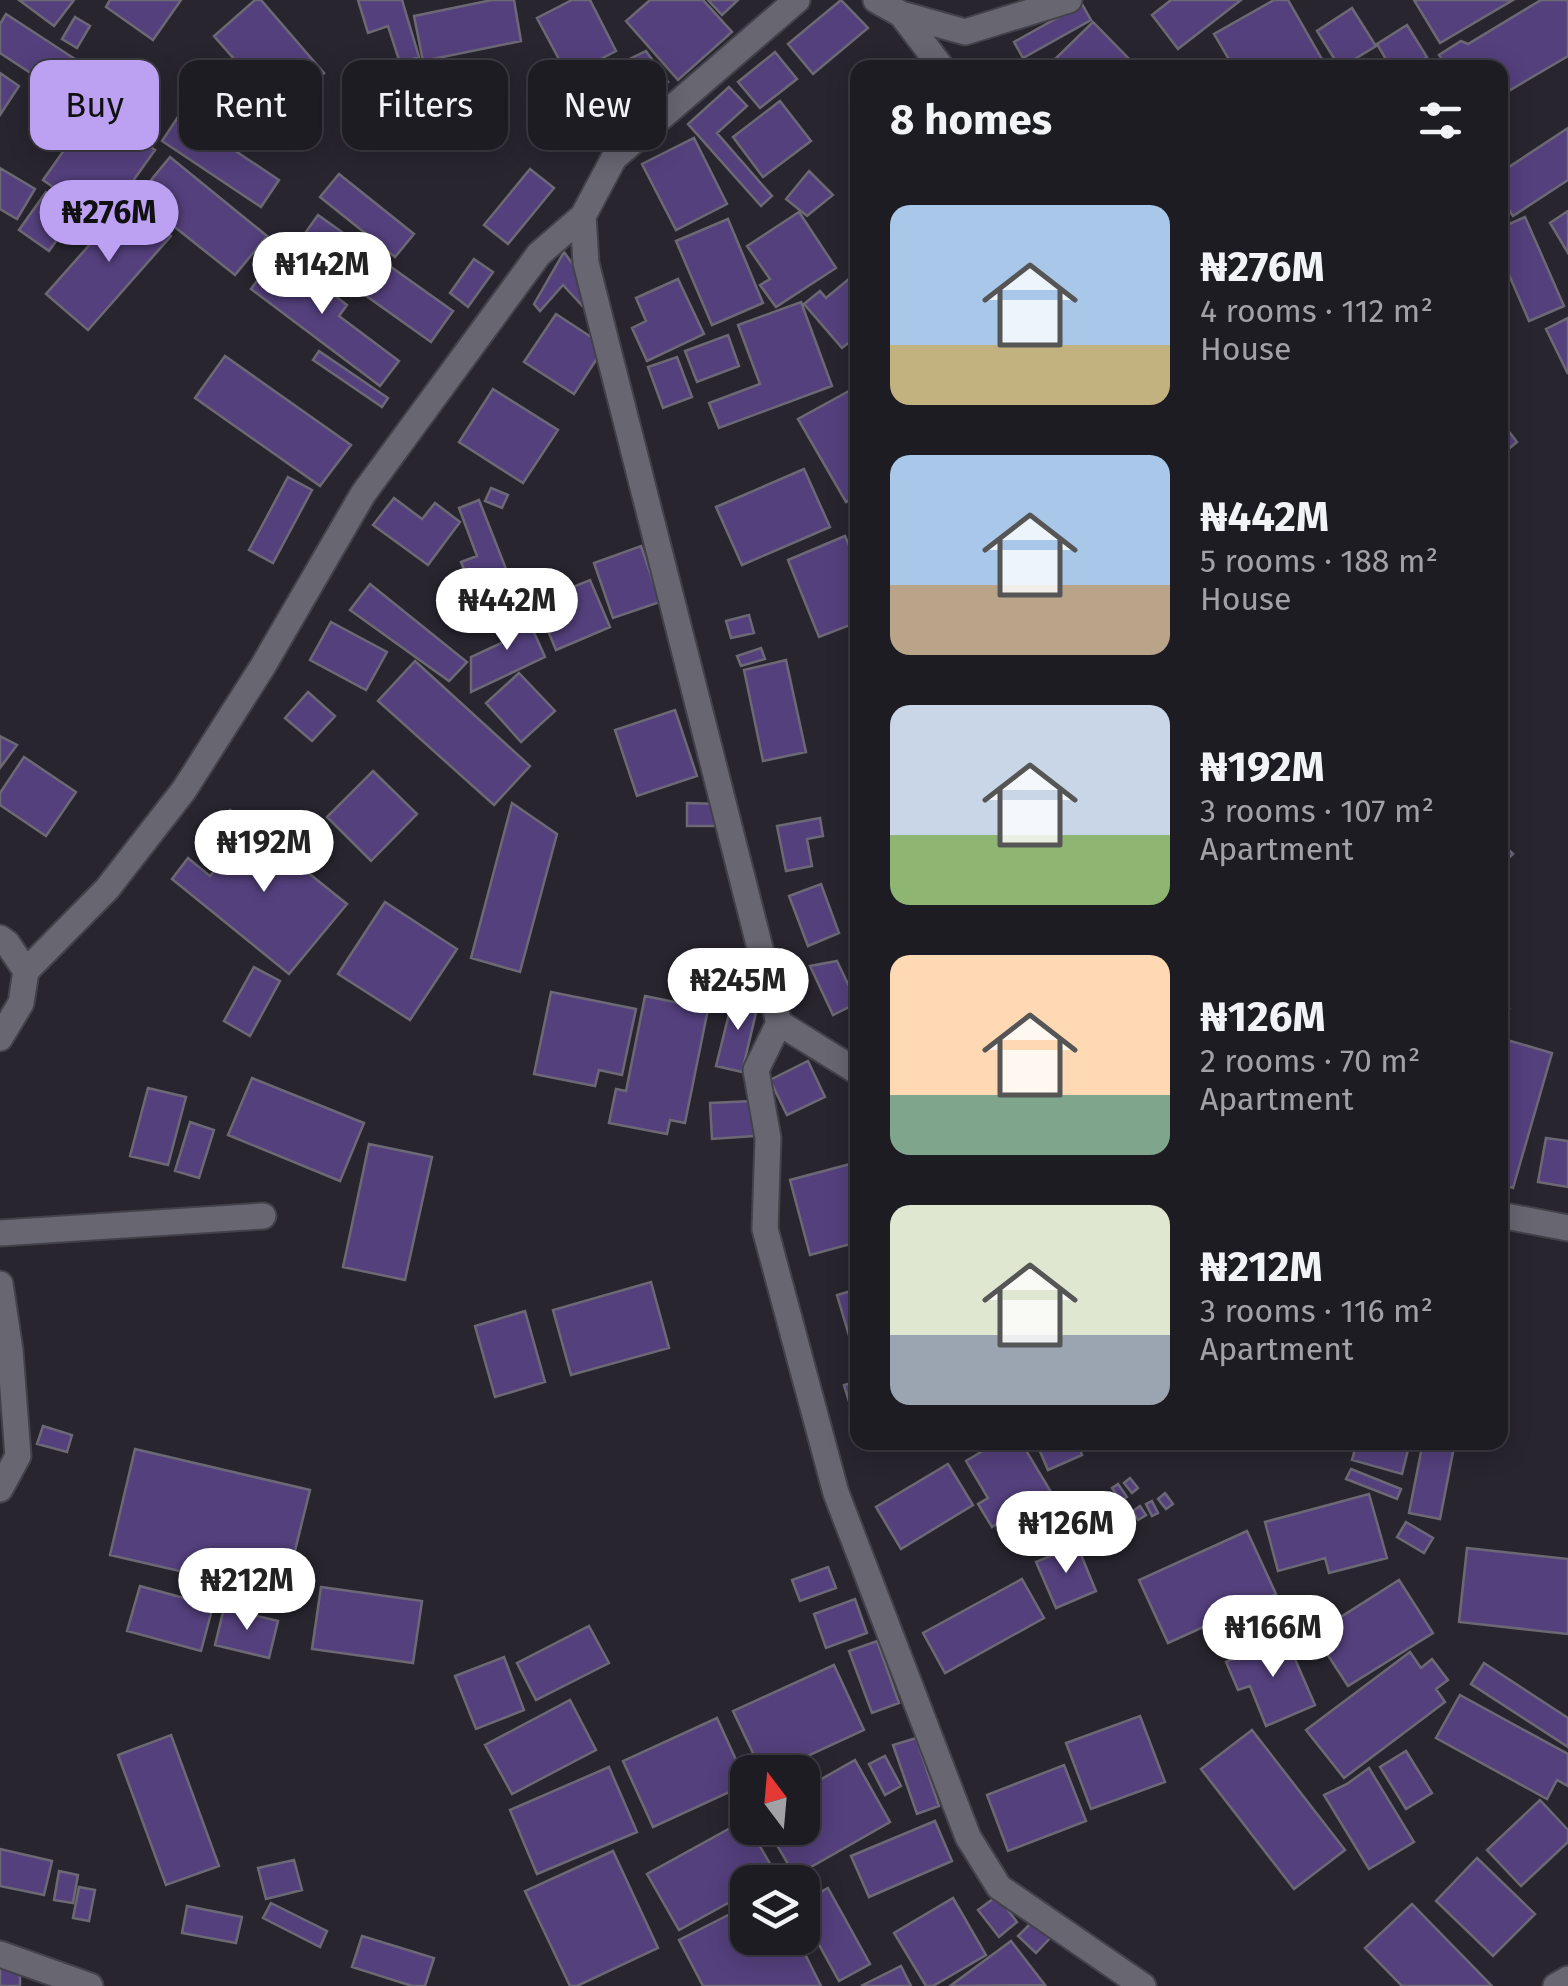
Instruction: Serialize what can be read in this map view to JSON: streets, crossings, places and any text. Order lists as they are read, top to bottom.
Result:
{
  "north": "top",
  "page": {
    "chip": [
      "Buy",
      "Rent",
      "Filters",
      "New"
    ],
    "heading": "8 homes",
    "price": [
      "₦276M",
      "₦142M",
      "₦442M",
      "₦192M",
      "₦245M",
      "₦126M",
      "₦212M",
      "₦166M"
    ],
    "list": [
      {
        "name": "₦276M",
        "note": "4 rooms · 112 m² · House"
      },
      {
        "name": "₦442M",
        "note": "5 rooms · 188 m² · House"
      },
      {
        "name": "₦192M",
        "note": "3 rooms · 107 m² · Apartment"
      },
      {
        "name": "₦126M",
        "note": "2 rooms · 70 m² · Apartment"
      },
      {
        "name": "₦212M",
        "note": "3 rooms · 116 m² · Apartment"
      }
    ]
  }
}
